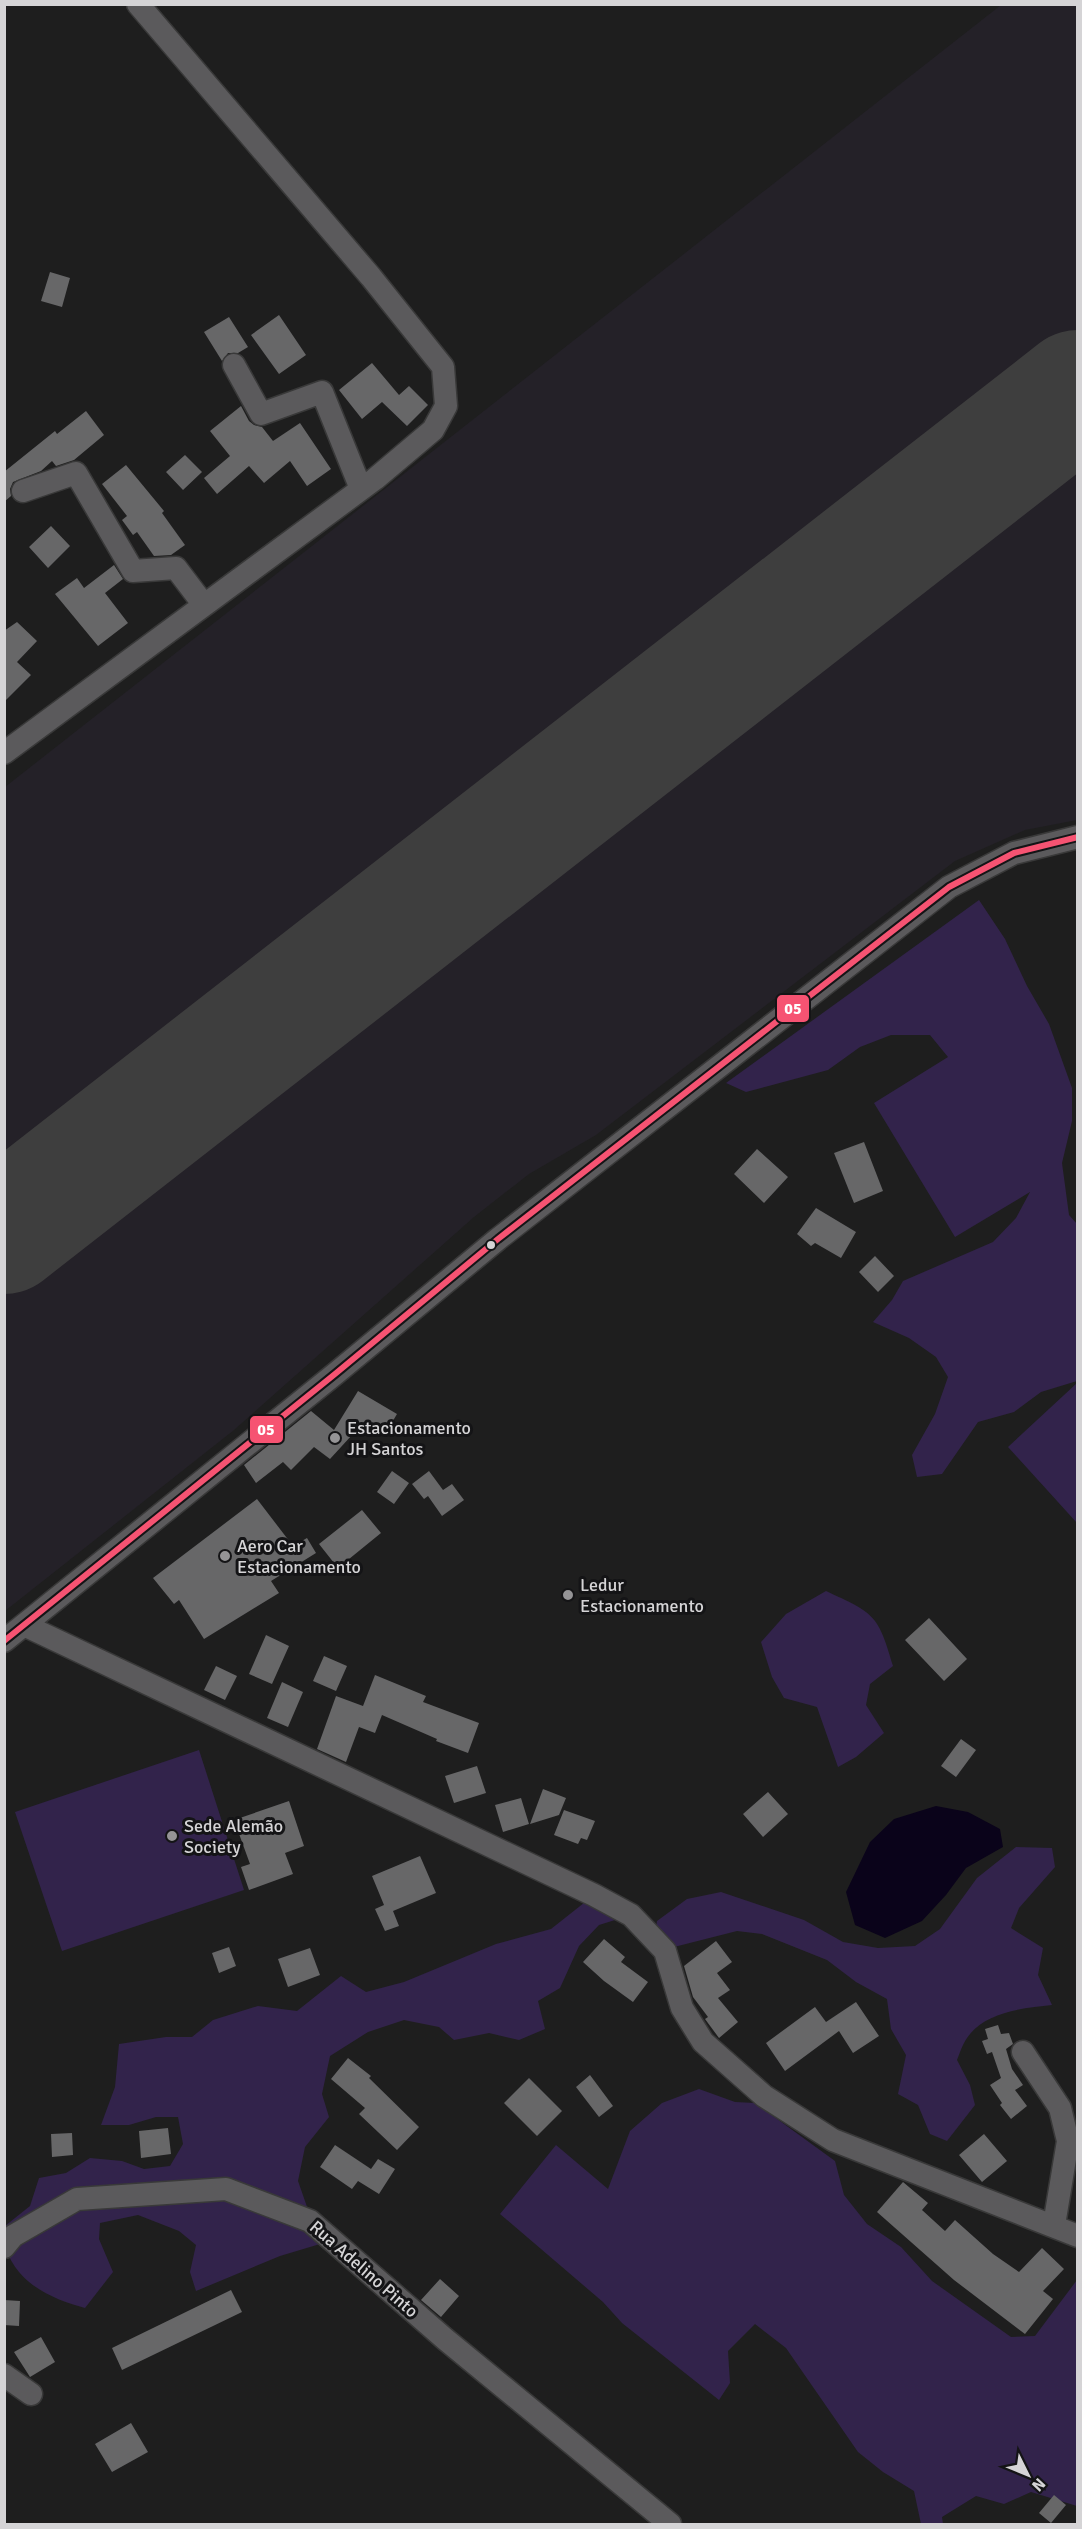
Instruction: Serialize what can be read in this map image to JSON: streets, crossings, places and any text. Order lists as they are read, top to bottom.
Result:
{
  "streets": {
    "street": ["Rua Adelino Pinto"]
  },
  "places": [
    "Estacionamento JH Santos",
    "Aero Car Estacionamento",
    "Ledur Estacionamento",
    "Sede Alemão Society"
  ],
  "lines": ["transit line 05"],
  "north": "bottom right"
}
